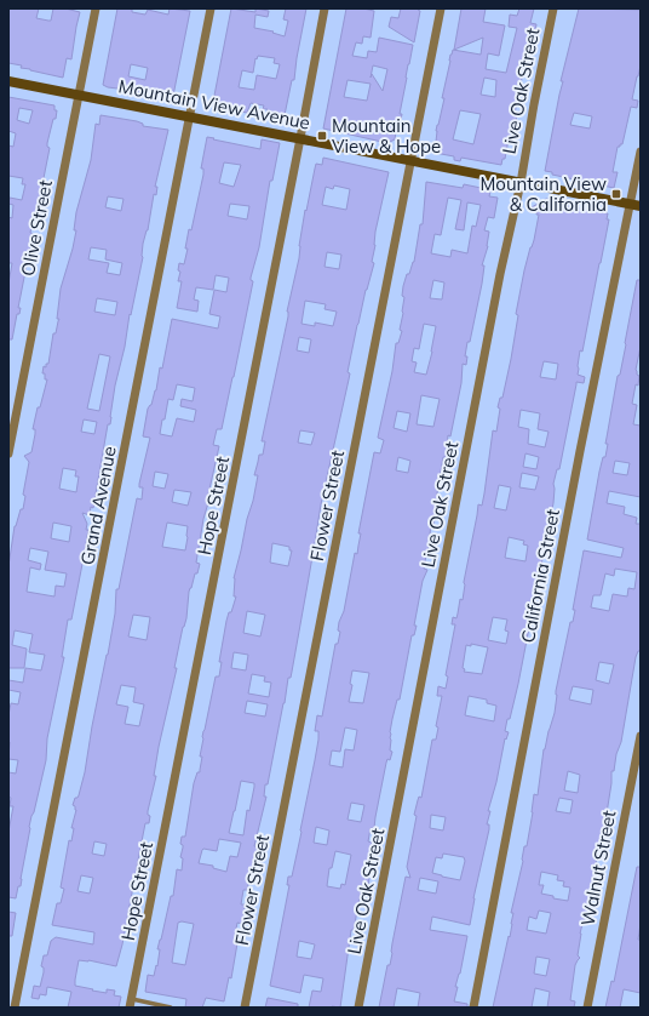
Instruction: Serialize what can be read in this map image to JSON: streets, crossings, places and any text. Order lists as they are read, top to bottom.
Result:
{
  "streets": {
    "street": [
      "Live Oak Street",
      "Mountain View Avenue",
      "Olive Street",
      "Grand Avenue",
      "Hope Street",
      "Flower Street",
      "California Street",
      "Walnut Street"
    ]
  },
  "crossings": [
    ["Live Oak Street", "Mountain View Avenue"],
    ["Mountain View Avenue", "Olive Street"],
    ["Mountain View Avenue", "Grand Avenue"],
    ["Mountain View Avenue", "Hope Street"],
    ["Mountain View Avenue", "Flower Street"],
    ["Mountain View Avenue", "California Street"]
  ],
  "places": {
    "transit": ["Mountain View & Hope", "Mountain View & California"]
  }
}
